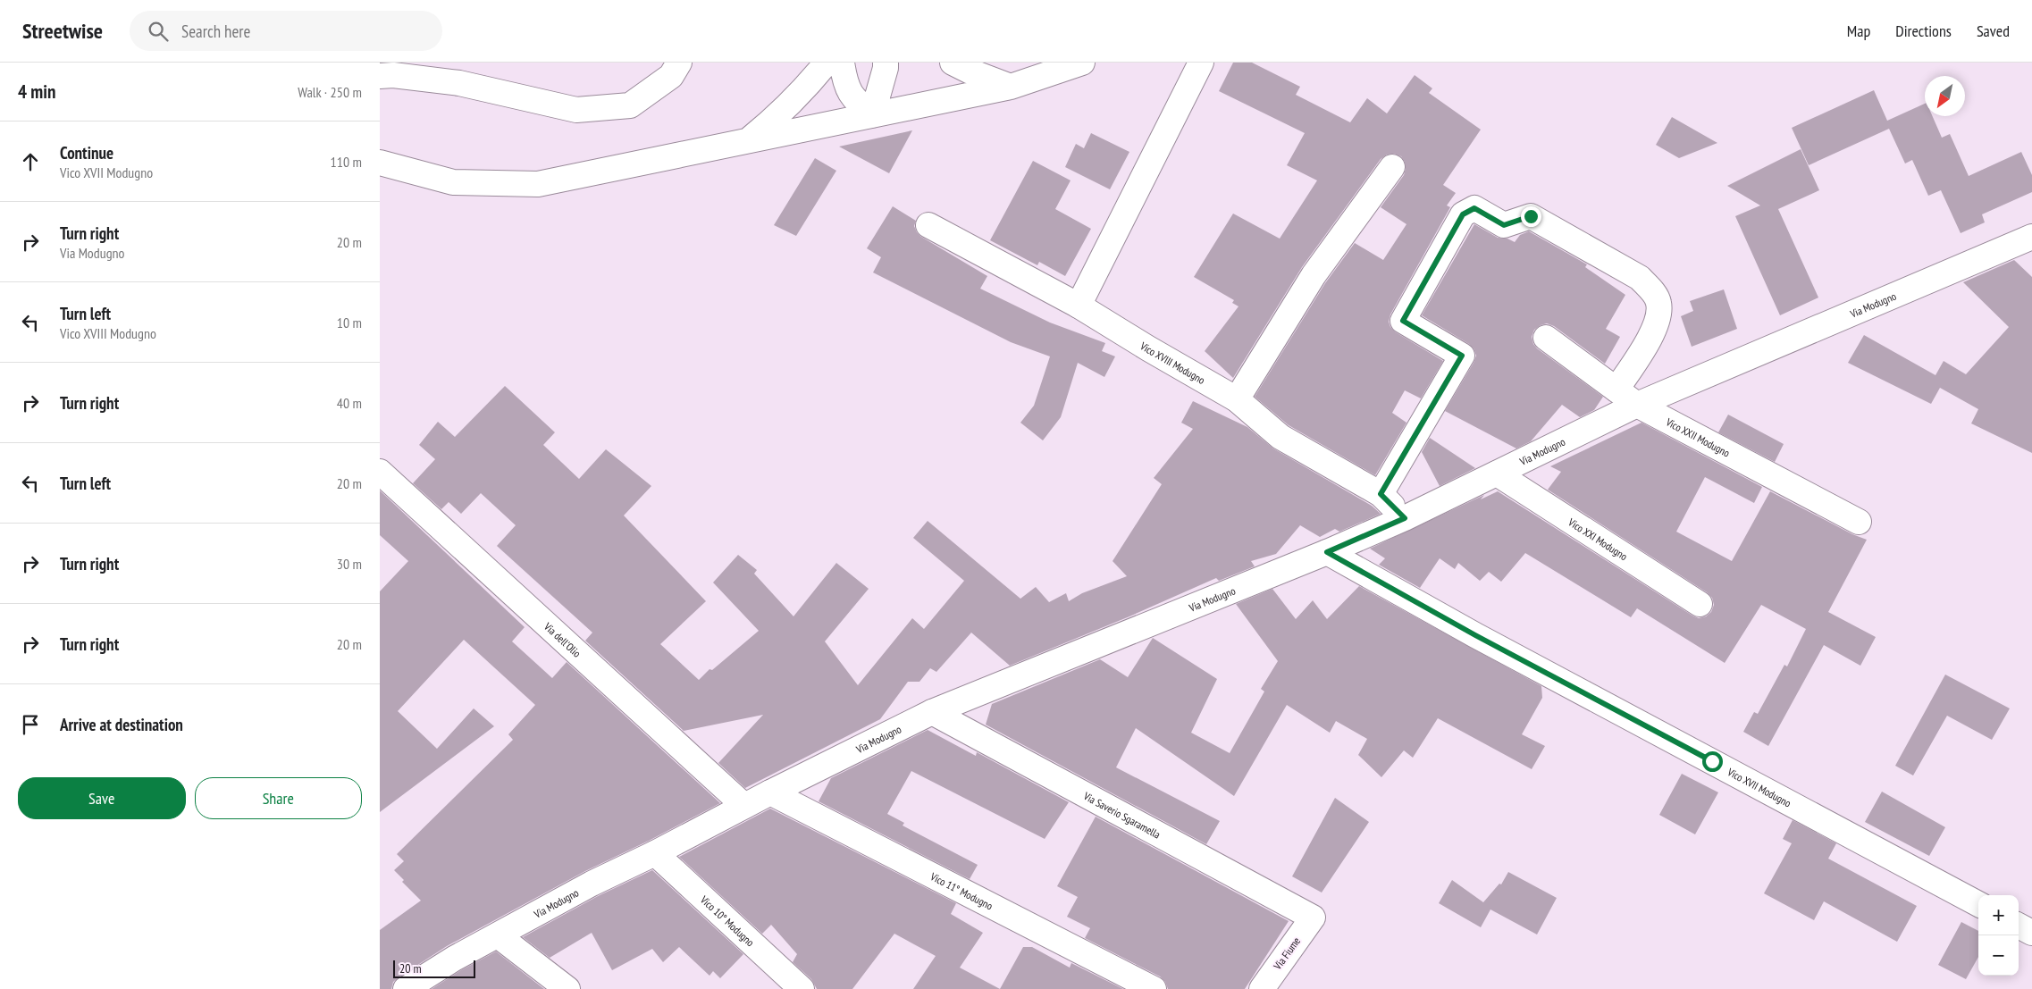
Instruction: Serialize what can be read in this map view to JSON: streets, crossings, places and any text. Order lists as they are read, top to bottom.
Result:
{
  "streets": {
    "main road": [
      "Via Modugno",
      "Vico XVIII Modugno",
      "Vico XXII Modugno",
      "Vico XXI Modugno",
      "Via dell'Olio",
      "Vico XVII Modugno",
      "Via Saverio Sgaramella",
      "Vico 11° Modugno",
      "Vico 10° Modugno",
      "Via Fiume"
    ]
  },
  "crossings": [
    ["Via Modugno", "Vico XVIII Modugno"],
    ["Via Modugno", "Vico XXII Modugno"],
    ["Via Modugno", "Vico XXI Modugno"],
    ["Via Modugno", "Via dell'Olio"],
    ["Via Modugno", "Vico XVII Modugno"],
    ["Via Modugno", "Via Saverio Sgaramella"],
    ["Via Modugno", "Vico 11° Modugno"],
    ["Via Modugno", "Vico 10° Modugno"],
    ["Via Saverio Sgaramella", "Via Fiume"]
  ],
  "scale_bar": "20 m",
  "north": "bottom left",
  "page": {
    "header": "Streetwise",
    "search": "Search here",
    "nav": ["Map", "Directions", "Saved"],
    "heading": ["4 min", "Walk · 250 m"],
    "list": [
      ["Continue", "Vico XVII Modugno", "110 m"],
      ["Turn right", "Via Modugno", "20 m"],
      ["Turn left", "Vico XVIII Modugno", "10 m"],
      ["Turn right", "40 m"],
      ["Turn left", "20 m"],
      ["Turn right", "30 m"],
      ["Turn right", "20 m"],
      "Arrive at destination"
    ],
    "buttons": ["Save", "Share"],
    "map_buttons": ["+", "−"],
    "scale": "20 m"
  }
}
